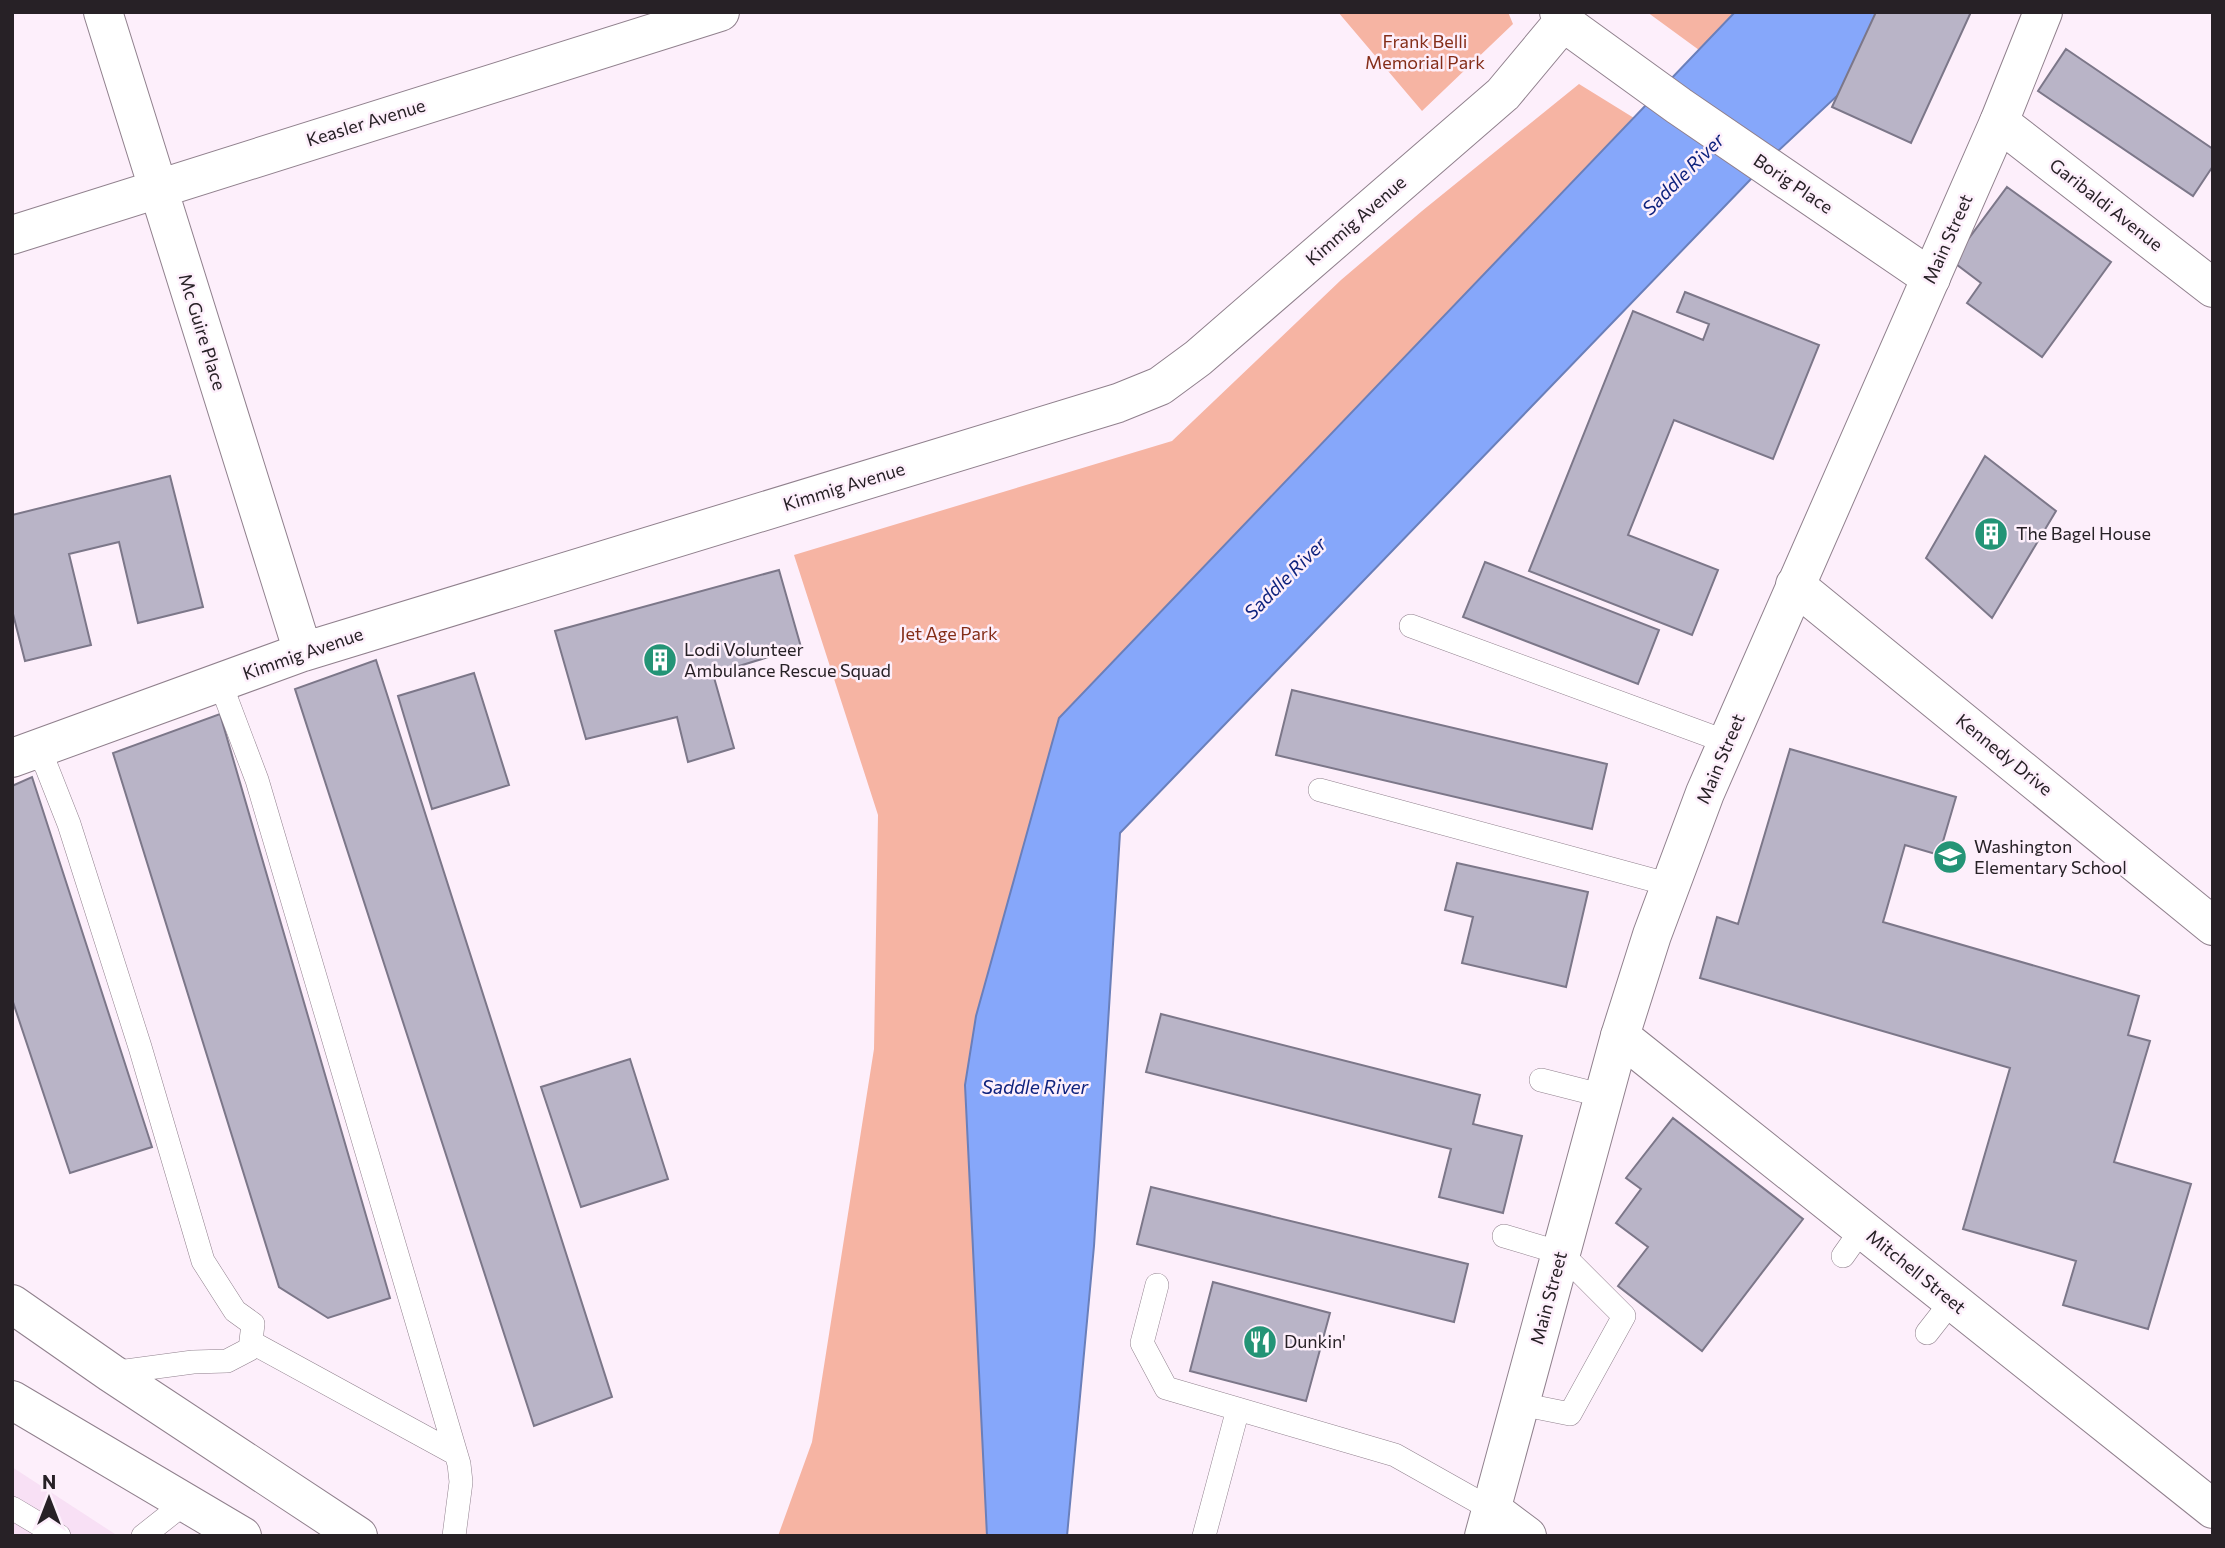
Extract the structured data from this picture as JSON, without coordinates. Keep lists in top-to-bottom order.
{
  "streets": {
    "main road": [
      "Keasler Avenue",
      "Borig Place",
      "Garibaldi Avenue",
      "Kimmig Avenue",
      "Main Street",
      "Mc Guire Place",
      "Kennedy Drive",
      "Mitchell Street"
    ]
  },
  "crossings": [
    ["Keasler Avenue", "Mc Guire Place"],
    ["Borig Place", "Kimmig Avenue"],
    ["Borig Place", "Main Street"],
    ["Garibaldi Avenue", "Main Street"],
    ["Kimmig Avenue", "Mc Guire Place"],
    ["Main Street", "Kennedy Drive"],
    ["Main Street", "Mitchell Street"]
  ],
  "water": ["Saddle River"],
  "parks": ["Frank Belli Memorial Park", "Jet Age Park"],
  "places": {
    "building": ["The Bagel House", "Lodi Volunteer Ambulance Rescue Squad"],
    "school or university": ["Washington Elementary School"],
    "restaurant": ["Dunkin'"]
  },
  "north": "top"
}
